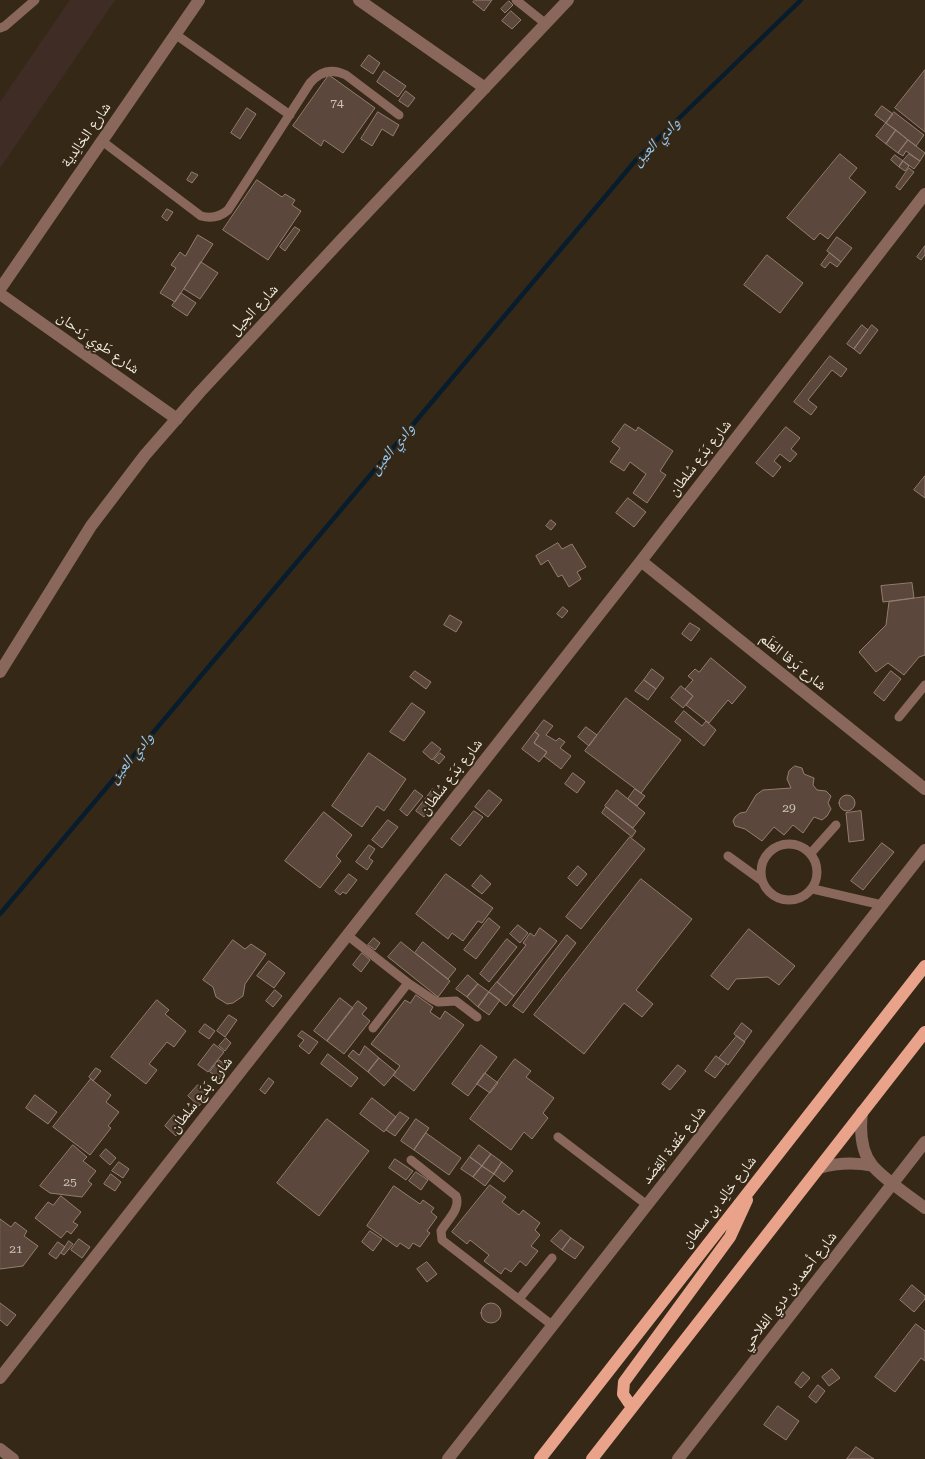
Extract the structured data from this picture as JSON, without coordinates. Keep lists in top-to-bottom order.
{
  "streets": {
    "main road": ["شارع خالِد بن سلطان"],
    "street": [
      "شارع الخالِدية",
      "شارع الحِيل",
      "شارع طَوِي رَدحان",
      "شارع بَدَع سُلطان",
      "شارع بَرقا العَلَم",
      "شارع عُقدة القِصَد",
      "شارع أحمد بن دري الفلاحي"
    ]
  },
  "crossings": [
    ["شارع الحِيل", "شارع طَوِي رَدحان"],
    ["شارع بَدَع سُلطان", "شارع بَرقا العَلَم"]
  ],
  "water": ["وادي العين"],
  "house_numbers": [
    "74",
    "29",
    "25",
    "21"
  ]
}
